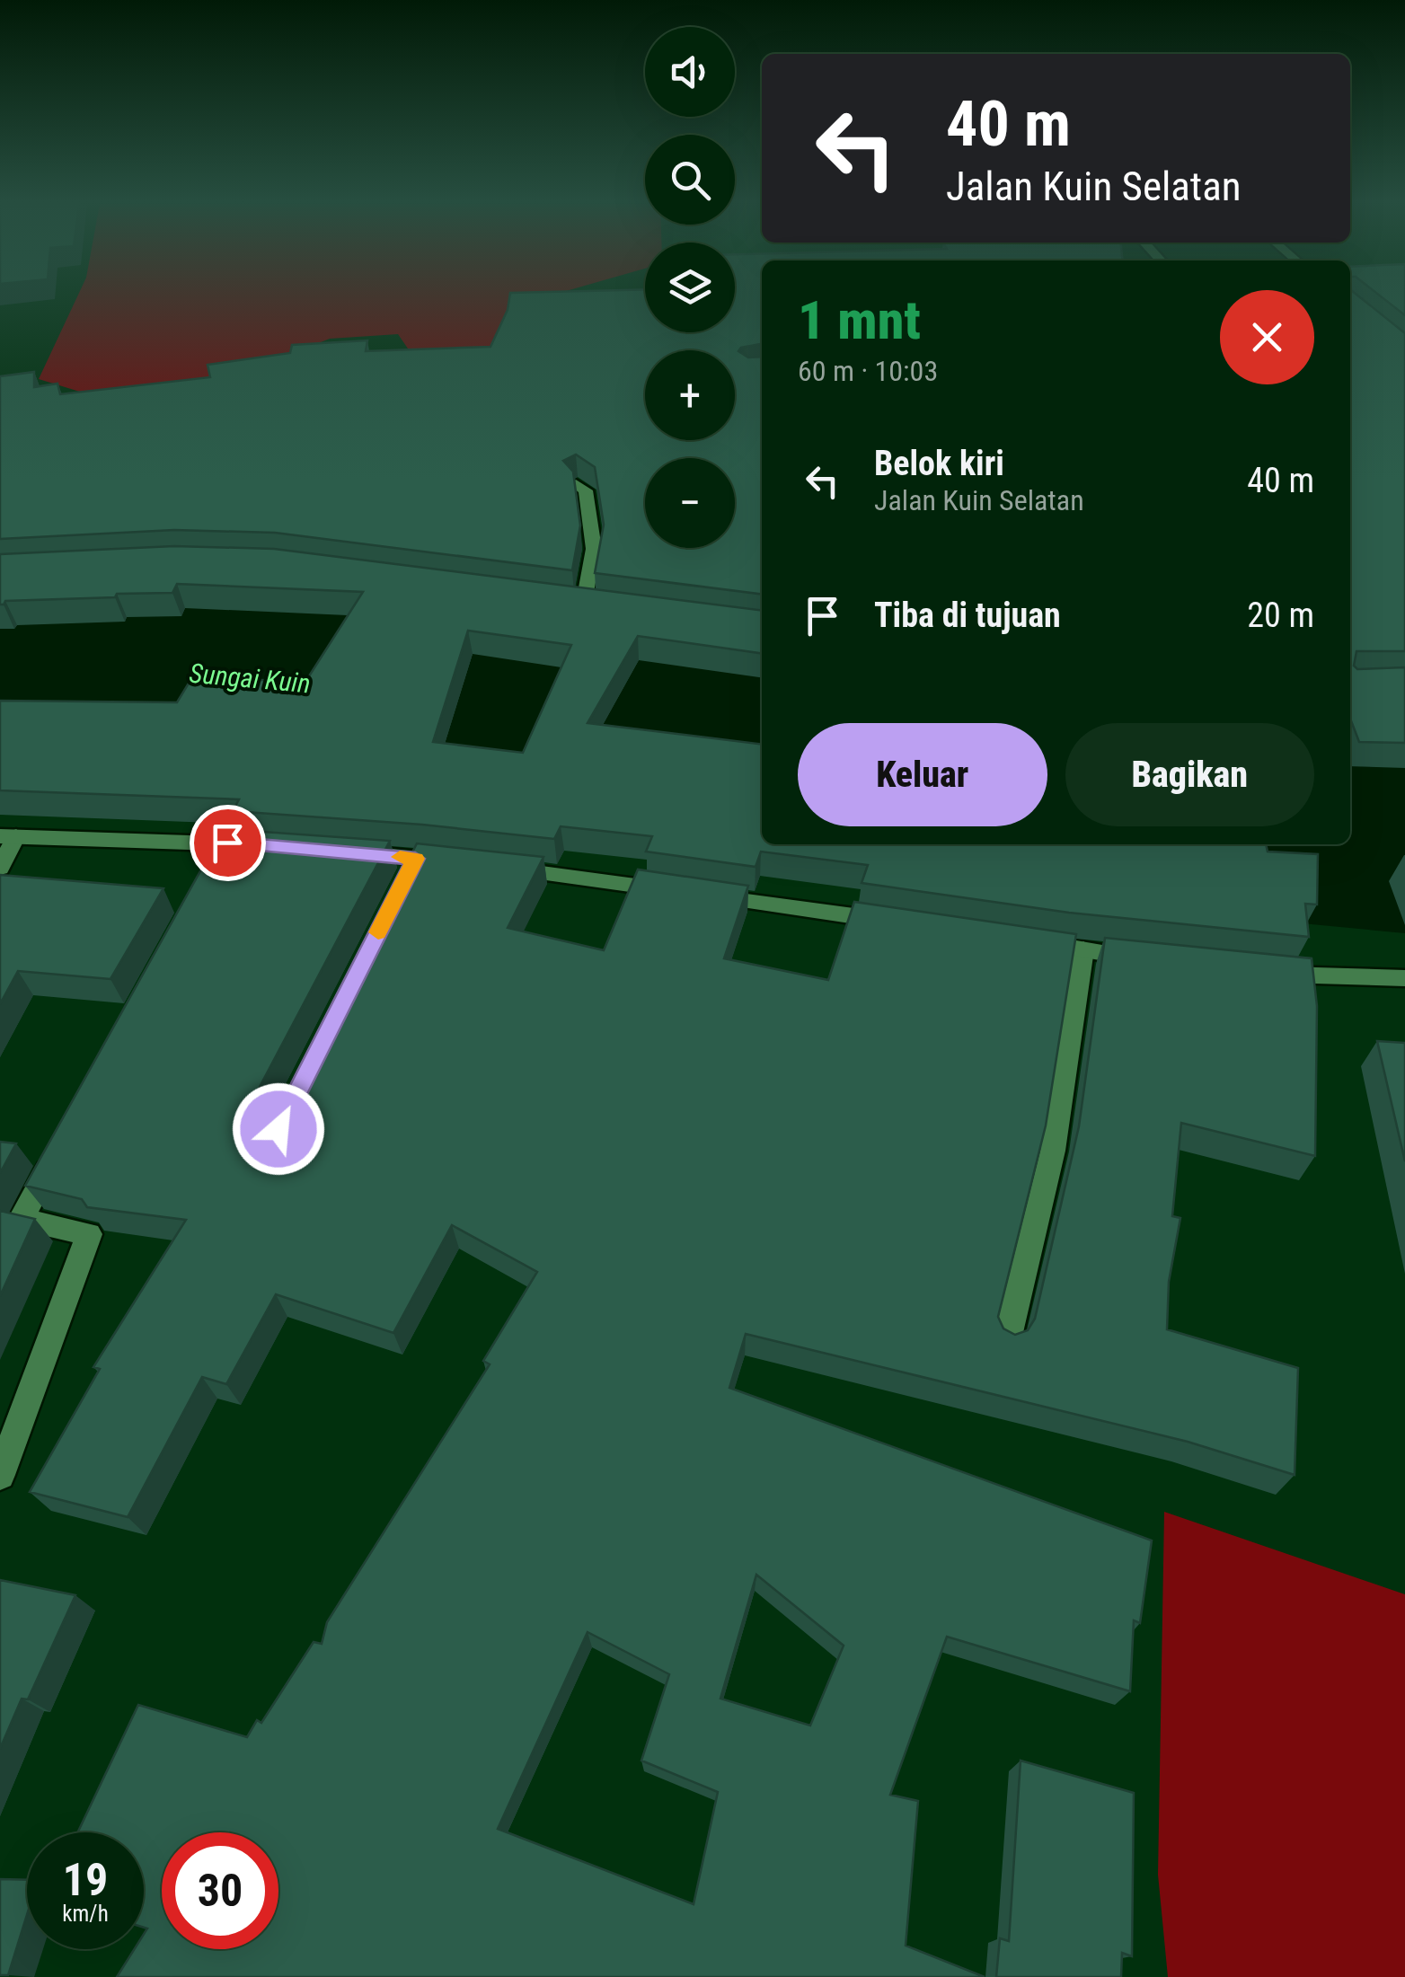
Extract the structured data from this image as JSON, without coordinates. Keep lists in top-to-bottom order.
{
  "water": ["Sungai Kuin"],
  "page": {
    "map_buttons": ["+", "−"],
    "turn": ["40 m", "Jalan Kuin Selatan"],
    "heading": ["1 mnt", "60 m · 10:03"],
    "list": [
      {
        "name": "Belok kiri",
        "note": "Jalan Kuin Selatan",
        "value": "40 m"
      },
      {
        "name": "Tiba di tujuan",
        "value": "20 m"
      }
    ],
    "buttons": ["Keluar", "Bagikan"],
    "speed": "19 km/h",
    "limit": "30"
  }
}
